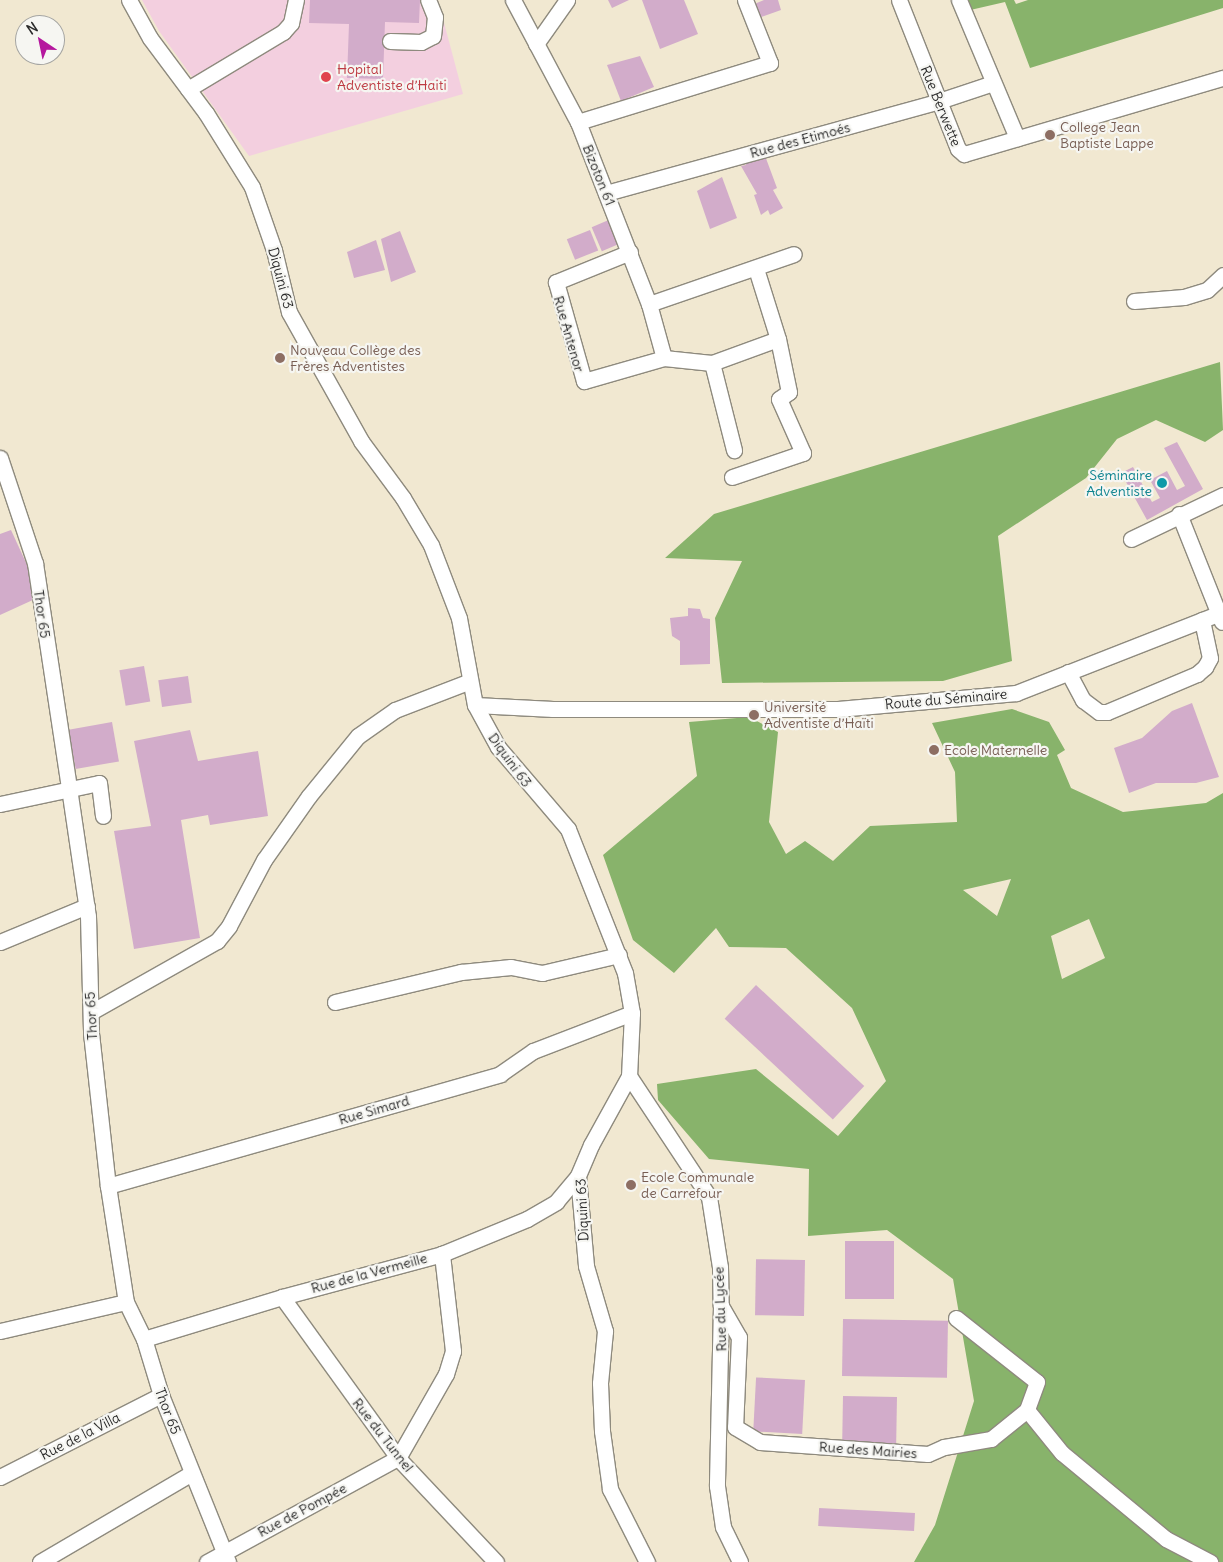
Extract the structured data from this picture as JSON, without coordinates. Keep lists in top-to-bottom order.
{
  "streets": {
    "street": [
      "Rue Berwette",
      "Rue des Etimoés",
      "Bizoton 61",
      "Diquini 63",
      "Rue Antenor",
      "Thor 65",
      "Route du Séminaire",
      "Rue Simard",
      "Rue de la Vermeille",
      "Rue du Lycée",
      "Rue du Tunnel",
      "Rue de la Villa",
      "Rue des Mairies",
      "Rue de Pompée"
    ]
  },
  "crossings": [
    ["Rue Berwette", "Rue des Etimoés"],
    ["Rue des Etimoés", "Bizoton 61"],
    ["Bizoton 61", "Rue Antenor"],
    ["Diquini 63", "Route du Séminaire"],
    ["Diquini 63", "Rue Simard"],
    ["Diquini 63", "Rue de la Vermeille"],
    ["Diquini 63", "Rue du Lycée"],
    ["Thor 65", "Rue Simard"],
    ["Thor 65", "Rue de la Vermeille"],
    ["Thor 65", "Rue de la Villa"],
    ["Thor 65", "Rue de Pompée"],
    ["Rue de la Vermeille", "Rue du Tunnel"],
    ["Rue du Lycée", "Rue des Mairies"],
    ["Rue du Tunnel", "Rue de Pompée"]
  ],
  "places": [
    "Hopital Adventiste d’Haiti",
    "College Jean Baptiste Lappe",
    "Nouveau Collège des Frères Adventistes",
    "Séminaire Adventiste",
    "Université Adventiste d’Haïti",
    "Ecole Maternelle",
    "Ecole Communale de Carrefour"
  ],
  "north": "top left"
}
